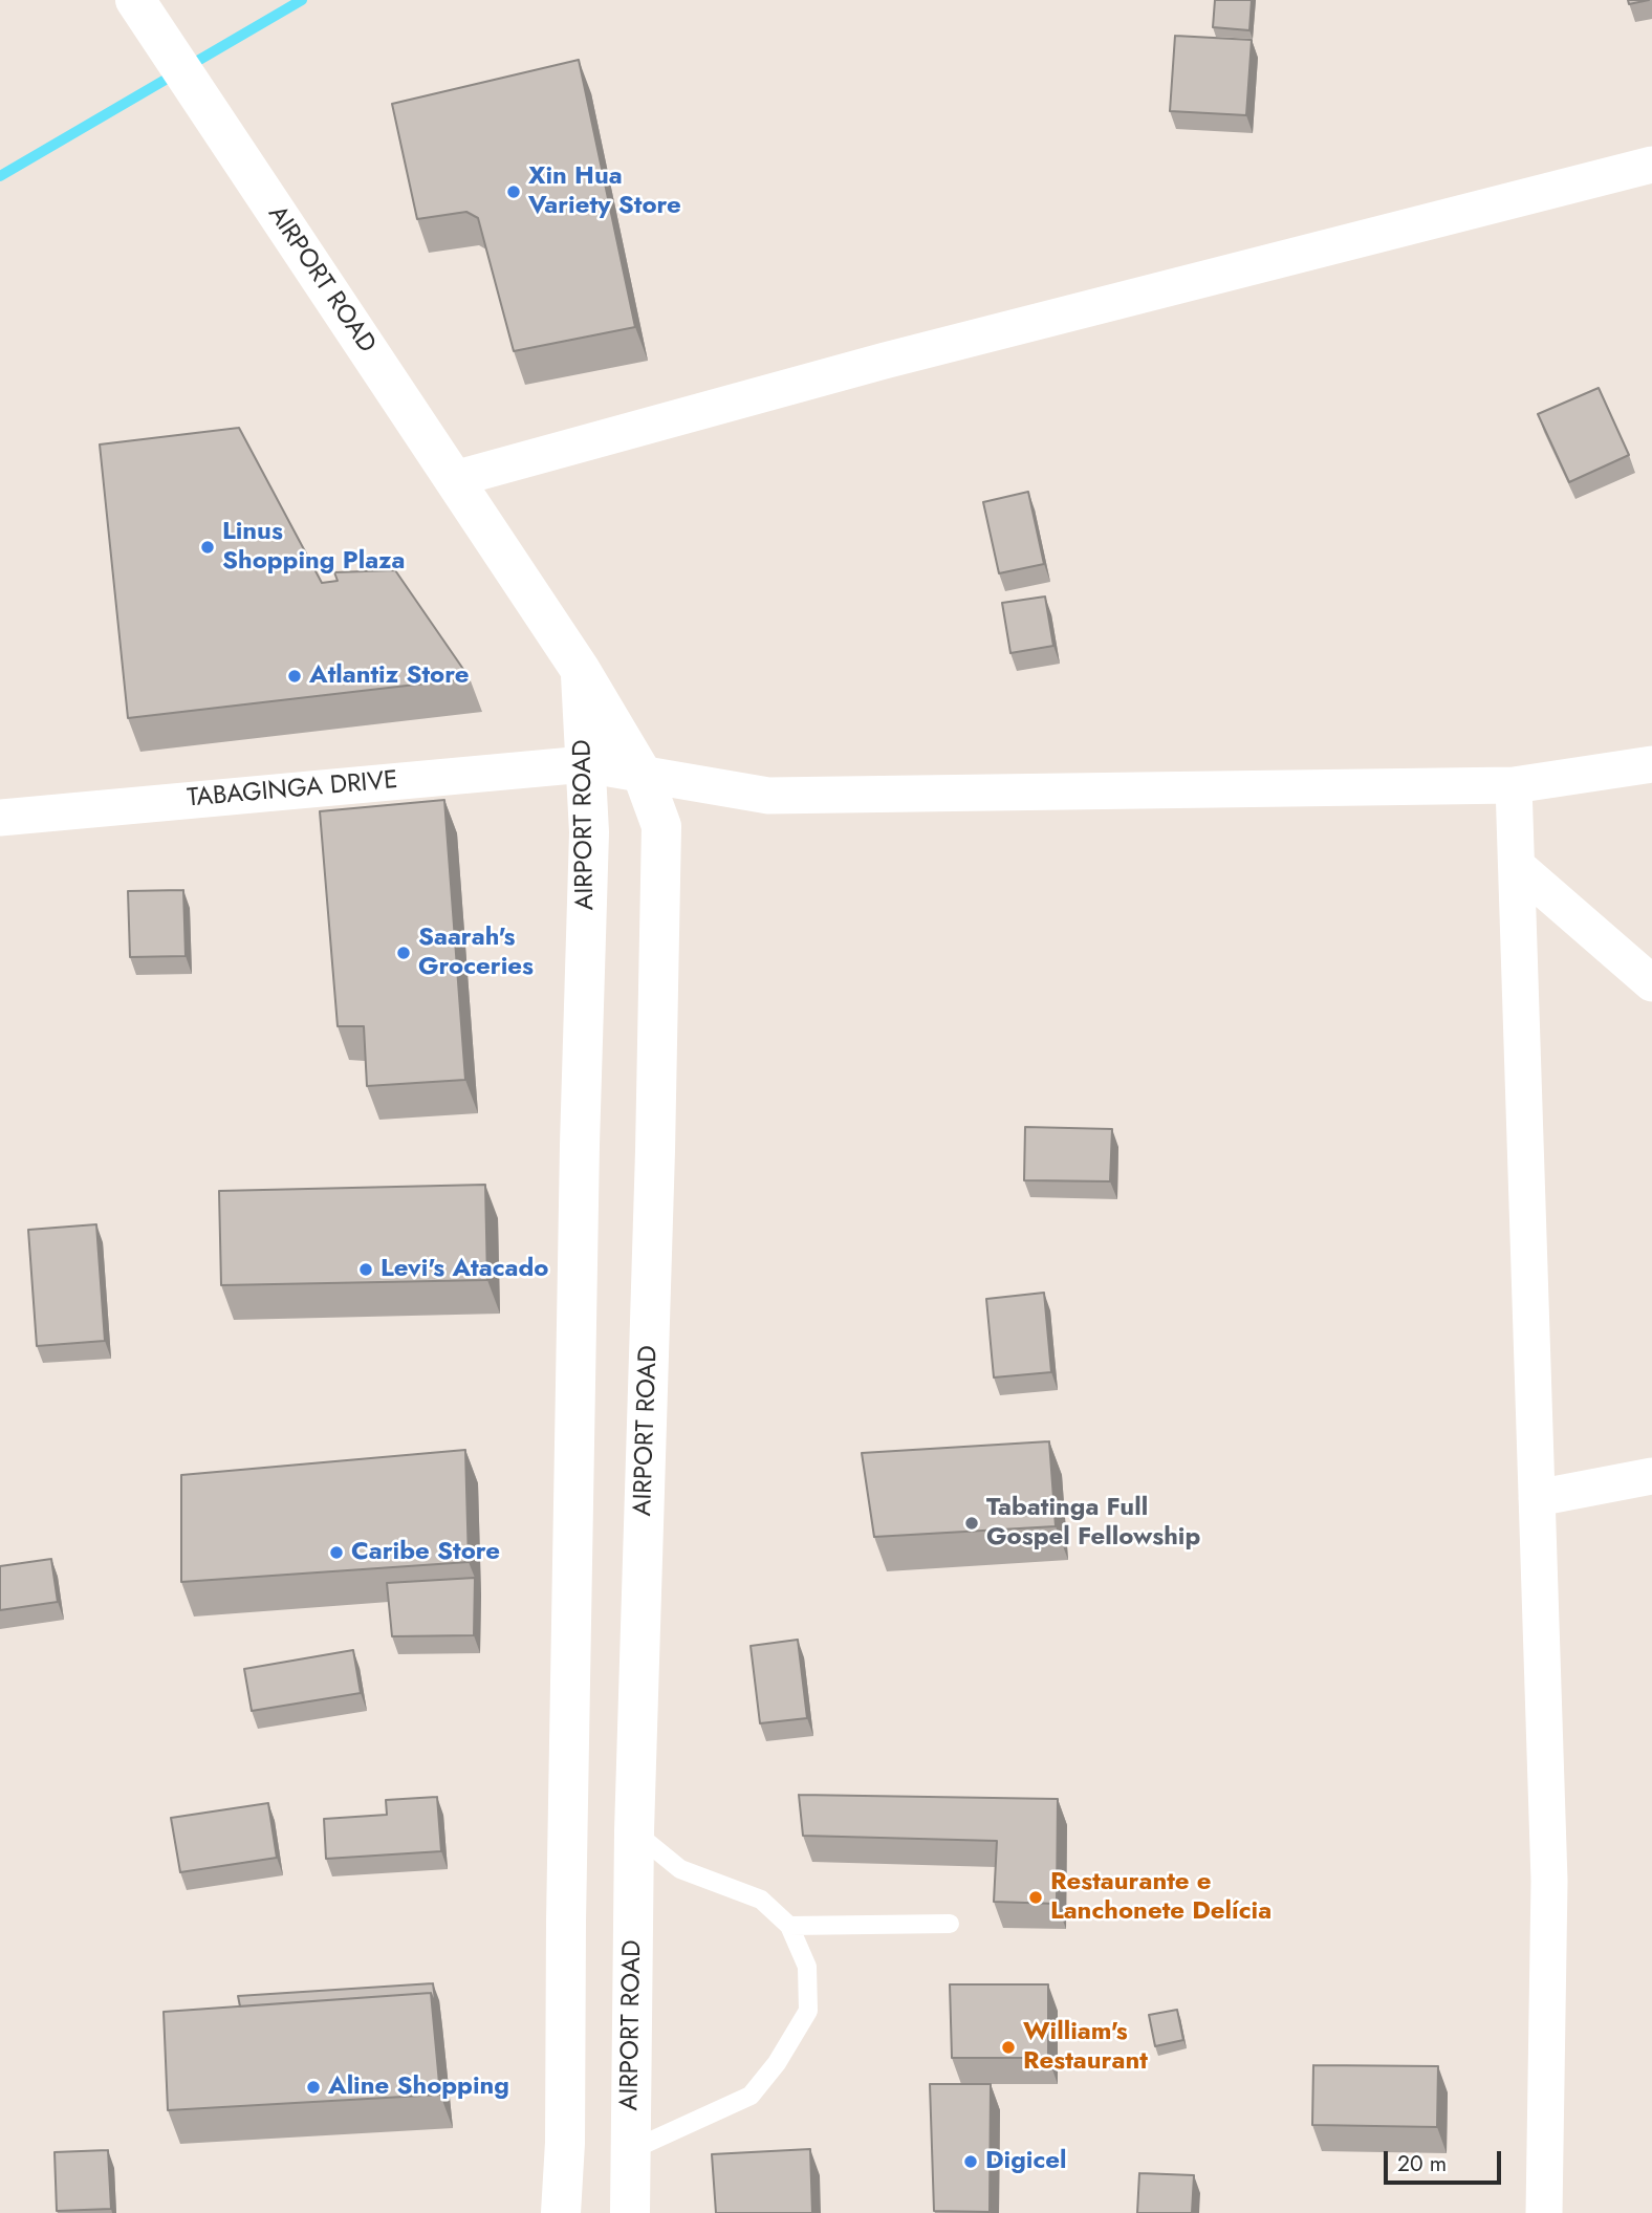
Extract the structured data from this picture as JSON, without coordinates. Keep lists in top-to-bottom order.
{
  "streets": {
    "street": ["AIRPORT ROAD", "TABAGINGA DRIVE"]
  },
  "crossings": [
    ["AIRPORT ROAD", "TABAGINGA DRIVE"]
  ],
  "places": [
    "Xin Hua Variety Store",
    "Linus Shopping Plaza",
    "Atlantiz Store",
    "Saarah's Groceries",
    "Levi's Atacado",
    "Tabatinga Full Gospel Fellowship",
    "Caribe Store",
    "Restaurante e Lanchonete Delícia",
    "William's Restaurant",
    "Aline Shopping",
    "Digicel"
  ],
  "scale_bar": "20 m"
}
